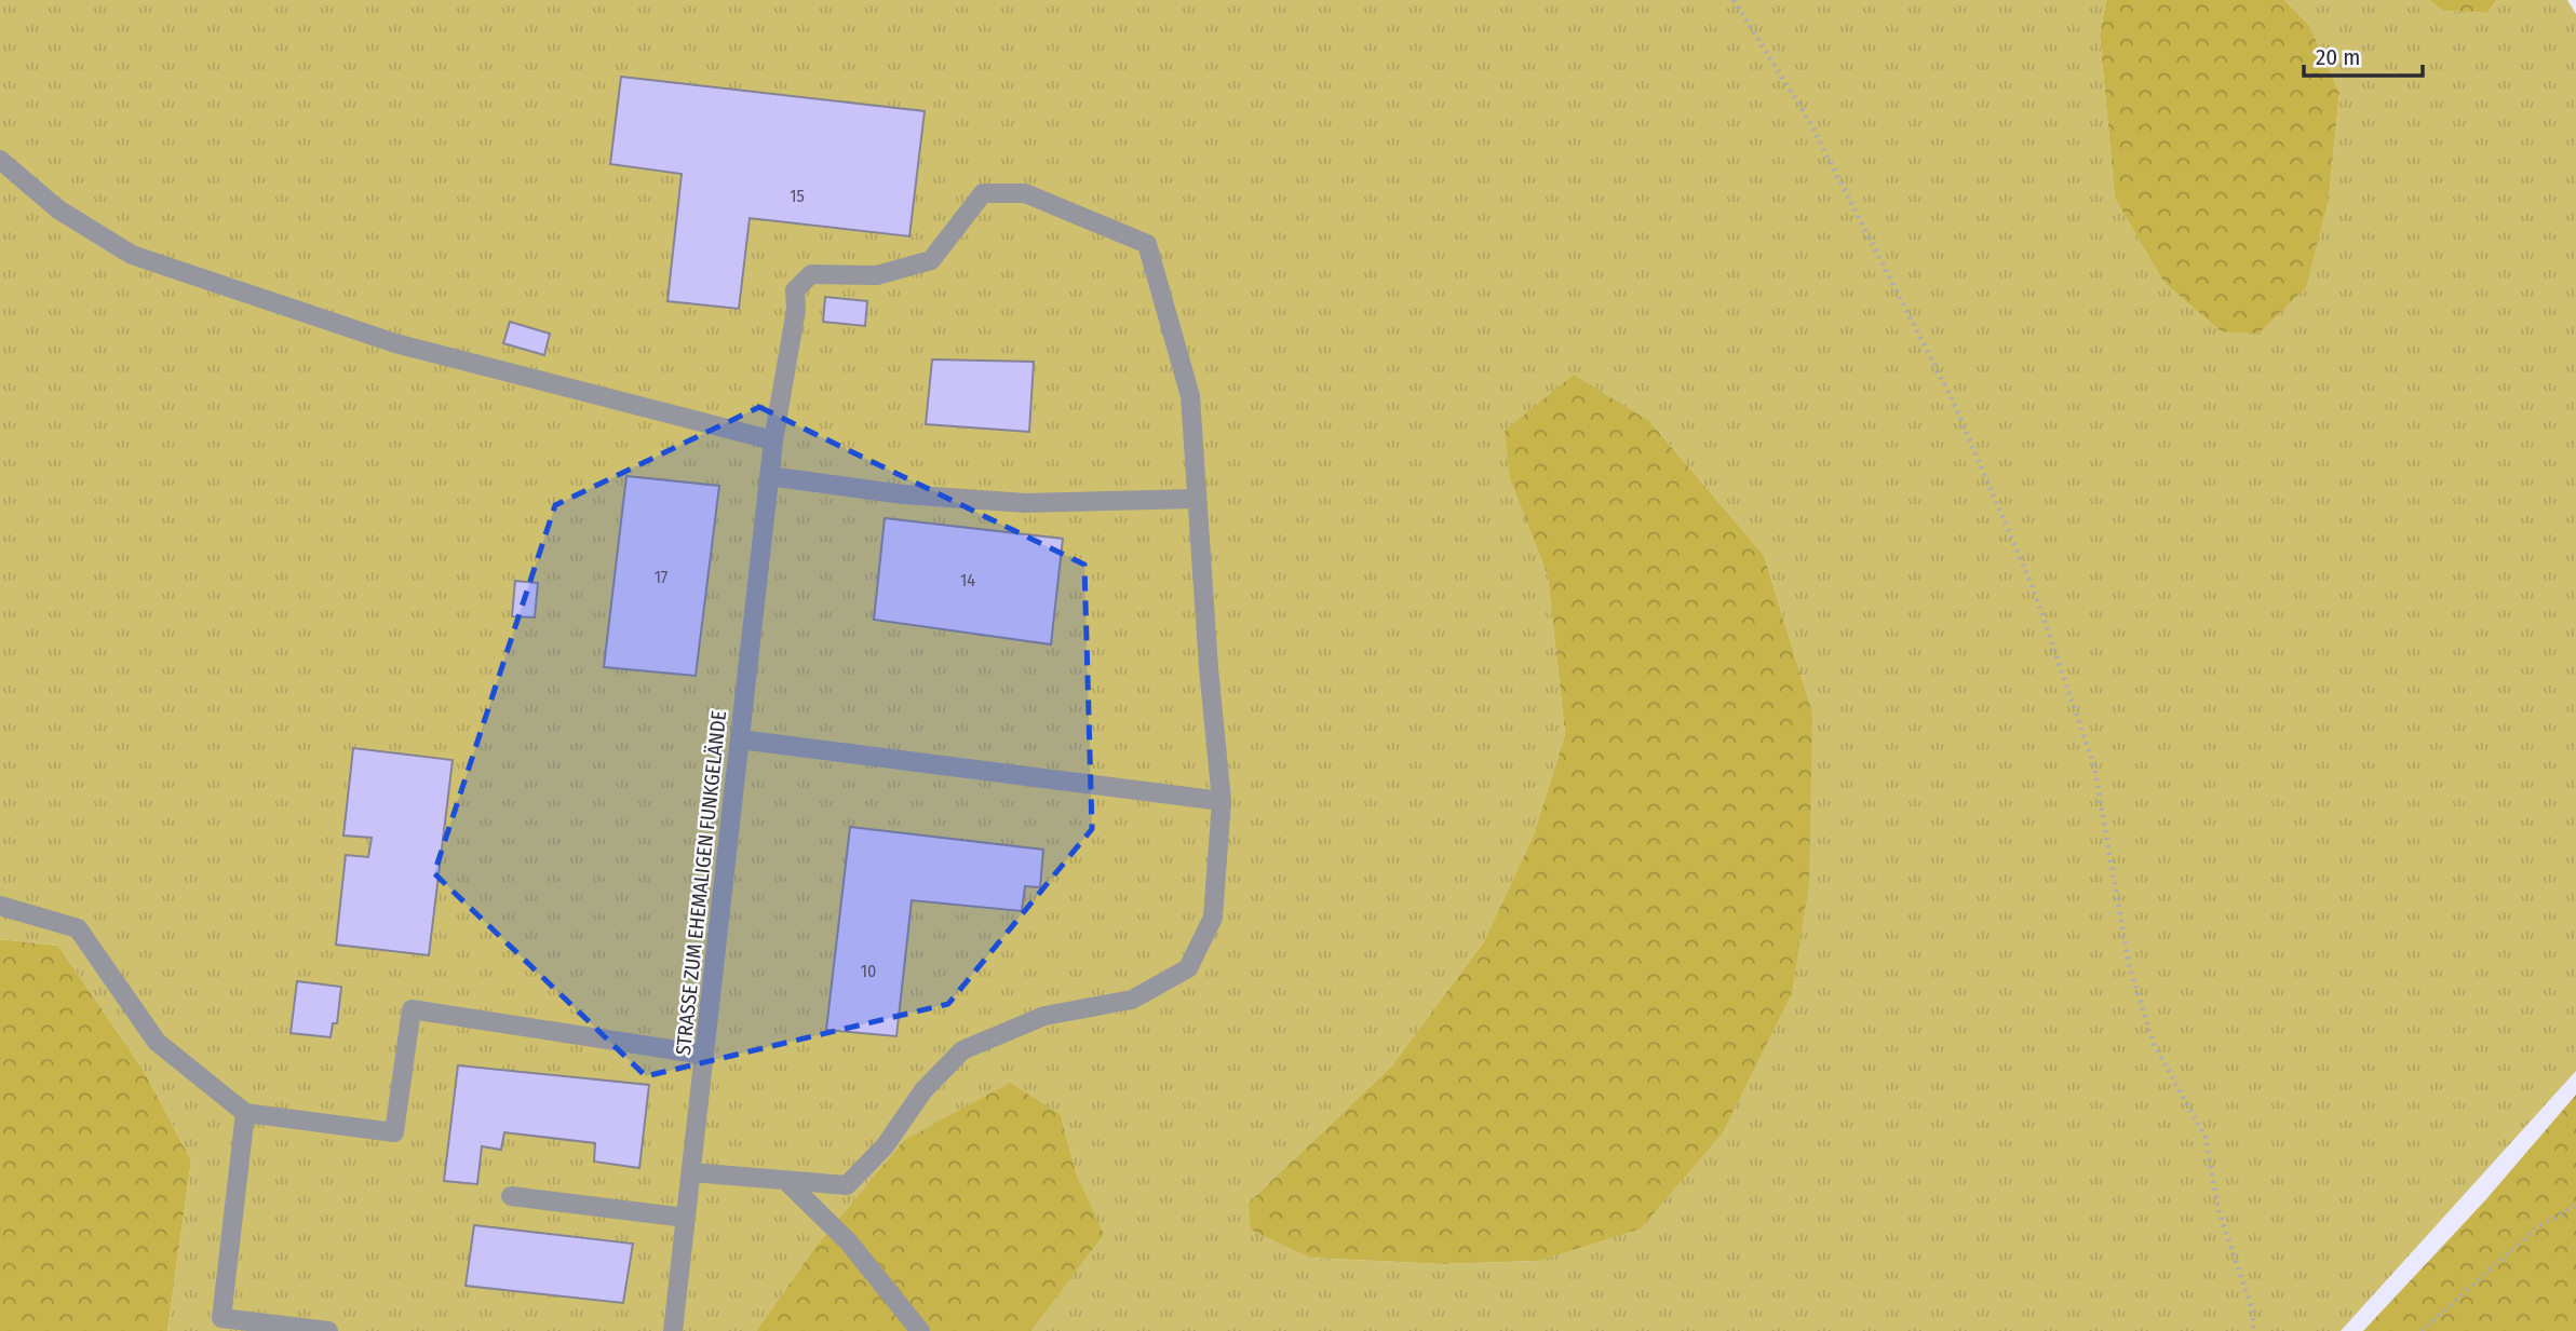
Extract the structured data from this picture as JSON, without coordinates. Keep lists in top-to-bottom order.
{
  "streets": {
    "lane": ["STRASSE ZUM EHEMALIGEN FUNKGELÄNDE"]
  },
  "house_numbers": [
    "15",
    "17",
    "14",
    "10"
  ],
  "scale_bar": "20 m"
}
